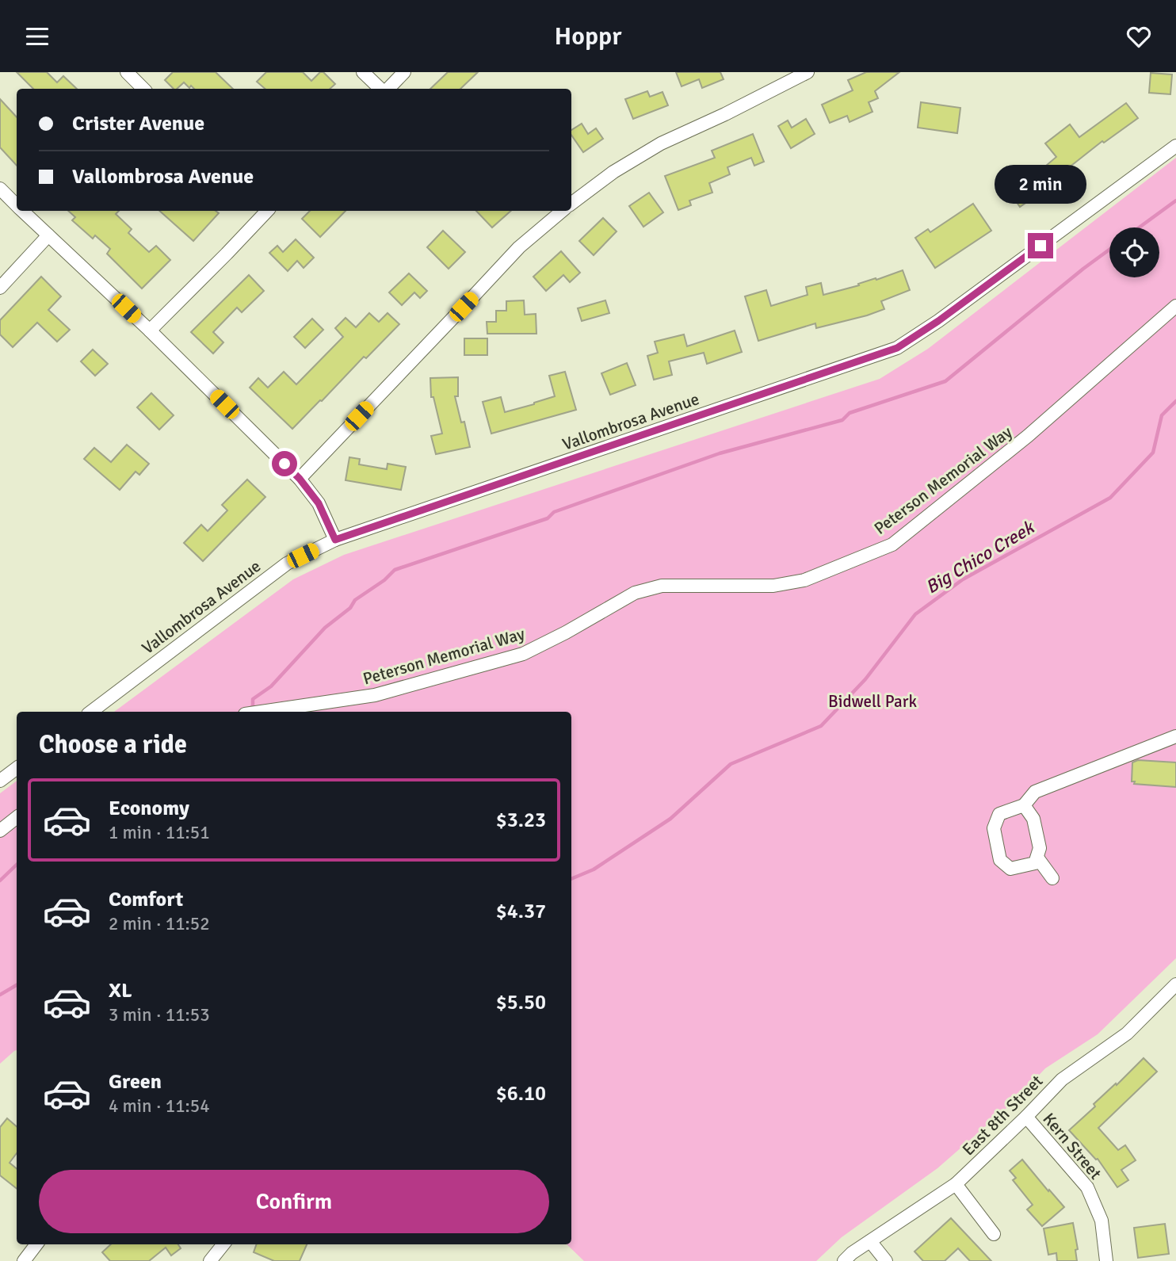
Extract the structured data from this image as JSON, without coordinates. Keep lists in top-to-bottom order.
{
  "streets": {
    "street": [
      "Vallombrosa Avenue",
      "Peterson Memorial Way",
      "East 8th Street",
      "Kern Street"
    ]
  },
  "crossings": [
    ["East 8th Street", "Kern Street"]
  ],
  "water": ["Big Chico Creek"],
  "parks": ["Bidwell Park"],
  "page": {
    "header": "Hoppr",
    "banner": ["Crister Avenue", "Vallombrosa Avenue"],
    "bubble": "2 min",
    "heading": "Choose a ride",
    "list": [
      {
        "name": "Economy",
        "note": "1 min · 11:51",
        "value": "$3.23"
      },
      {
        "name": "Comfort",
        "note": "2 min · 11:52",
        "value": "$4.37"
      },
      {
        "name": "XL",
        "note": "3 min · 11:53",
        "value": "$5.50"
      },
      {
        "name": "Green",
        "note": "4 min · 11:54",
        "value": "$6.10"
      }
    ],
    "buttons": "Confirm"
  }
}
